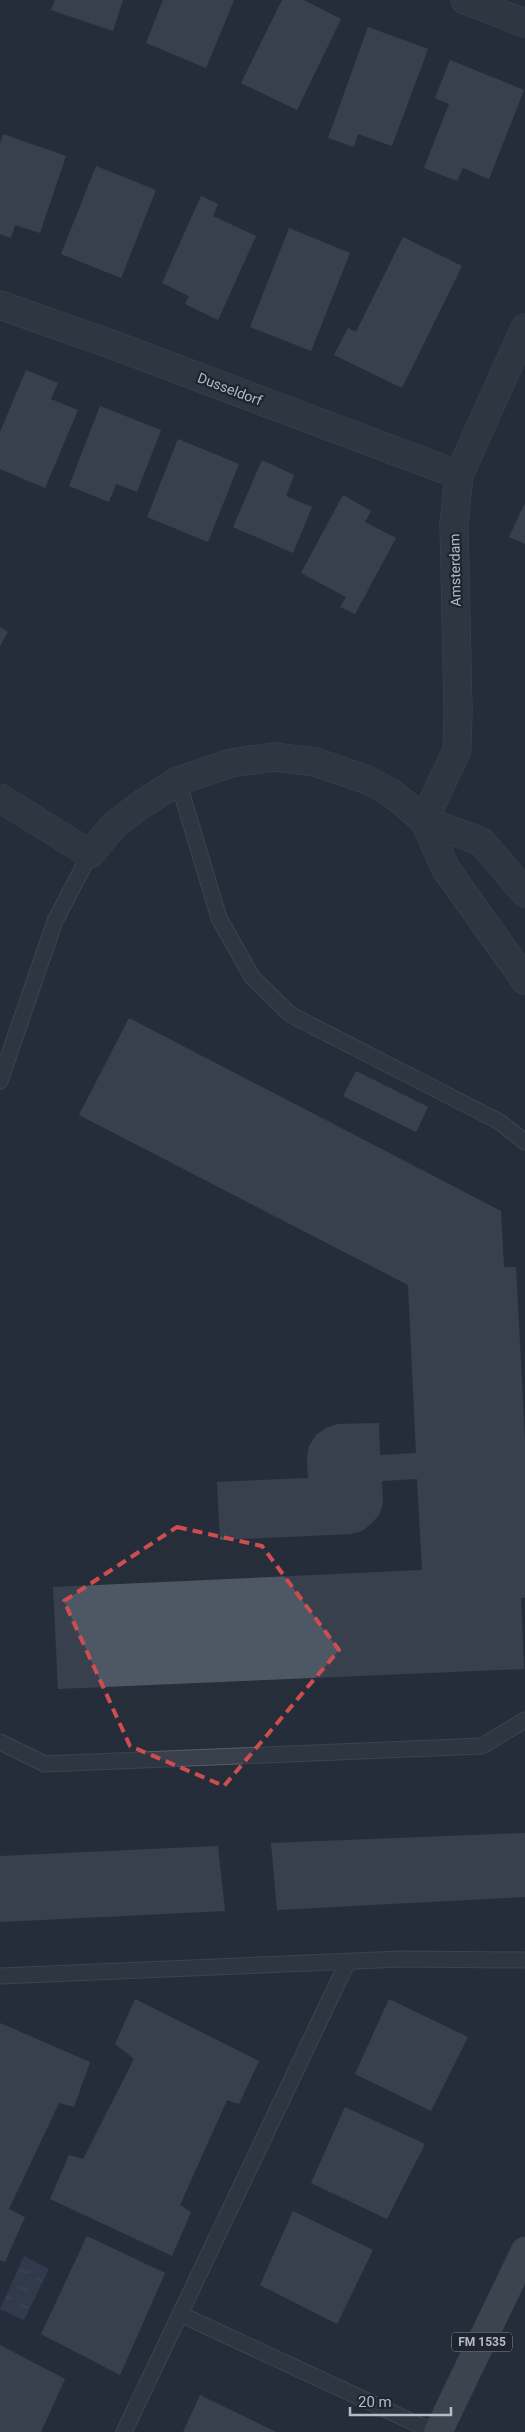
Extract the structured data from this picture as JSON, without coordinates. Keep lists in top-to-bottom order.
{
  "streets": {
    "main road": ["FM 1535"],
    "street": ["Dusseldorf", "Amsterdam"]
  },
  "crossings": [
    ["Dusseldorf", "Amsterdam"]
  ],
  "scale_bar": "20 m"
}
